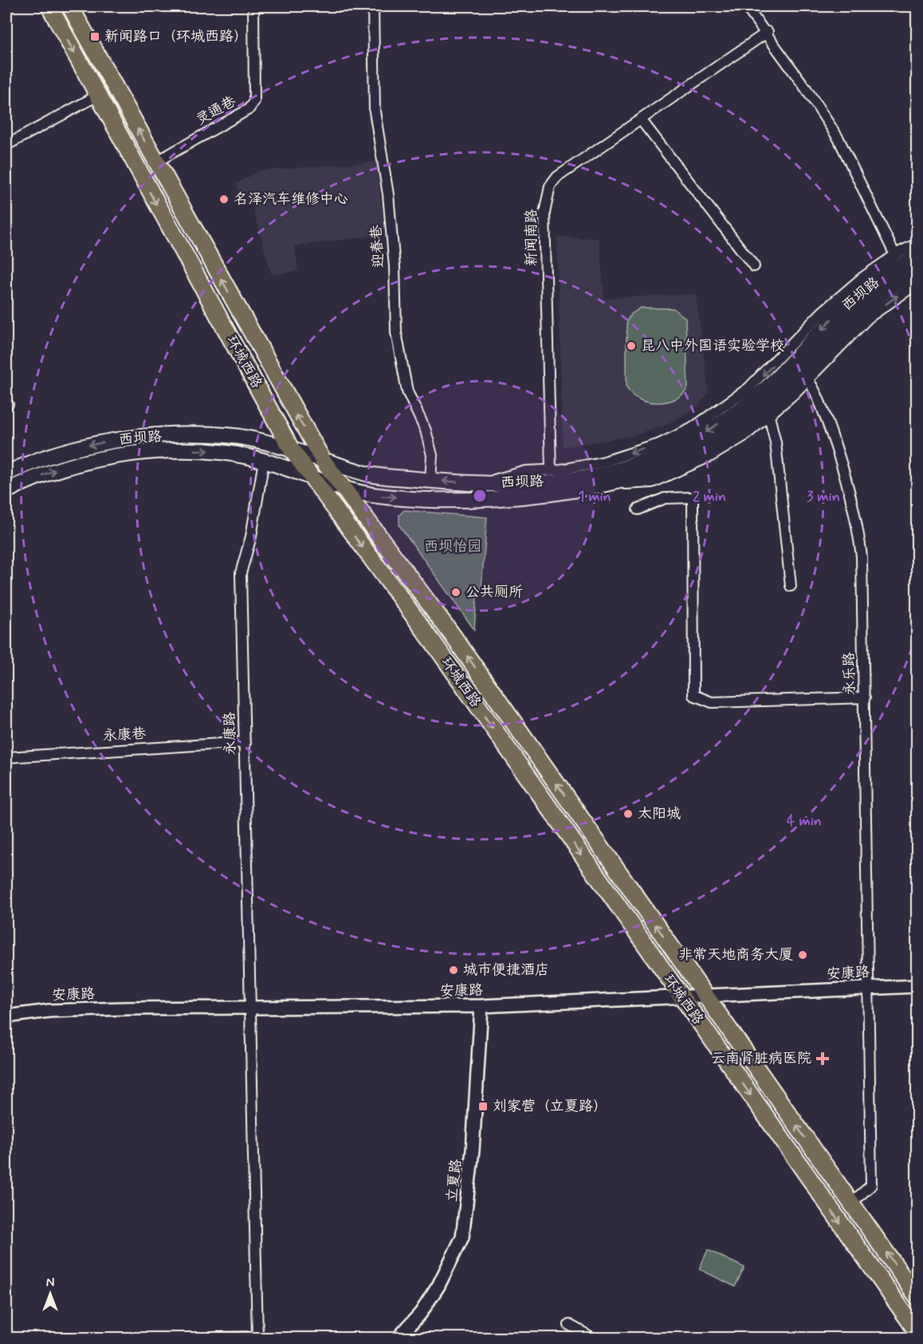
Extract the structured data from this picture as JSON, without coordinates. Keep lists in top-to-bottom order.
{
  "streets": {
    "main road": ["西坝路", "环城西路"],
    "street": [
      "灵通巷",
      "新闻南路",
      "迎春巷",
      "永乐路",
      "永康路",
      "永康巷",
      "安康路",
      "立夏路"
    ]
  },
  "crossings": [
    ["灵通巷", "环城西路"],
    ["迎春巷", "西坝路"],
    ["西坝路", "环城西路"],
    ["西坝路", "永乐路"],
    ["西坝路", "永康路"],
    ["环城西路", "永乐路"],
    ["环城西路", "安康路"],
    ["永乐路", "安康路"],
    ["永康路", "永康巷"],
    ["永康路", "安康路"],
    ["安康路", "立夏路"]
  ],
  "parks": ["西坝怡园"],
  "places": {
    "transit": ["新闻路口（环城西路）", "刘家营（立夏路）"],
    "other": [
      "名泽汽车维修中心",
      "昆八中外国语实验学校",
      "公共厕所",
      "太阳城",
      "非常天地商务大厦",
      "城市便捷酒店"
    ],
    "health": ["云南肾脏病医院"]
  },
  "north": "top",
  "rings": [
    "1 min",
    "2 min",
    "3 min",
    "4 min"
  ]
}
